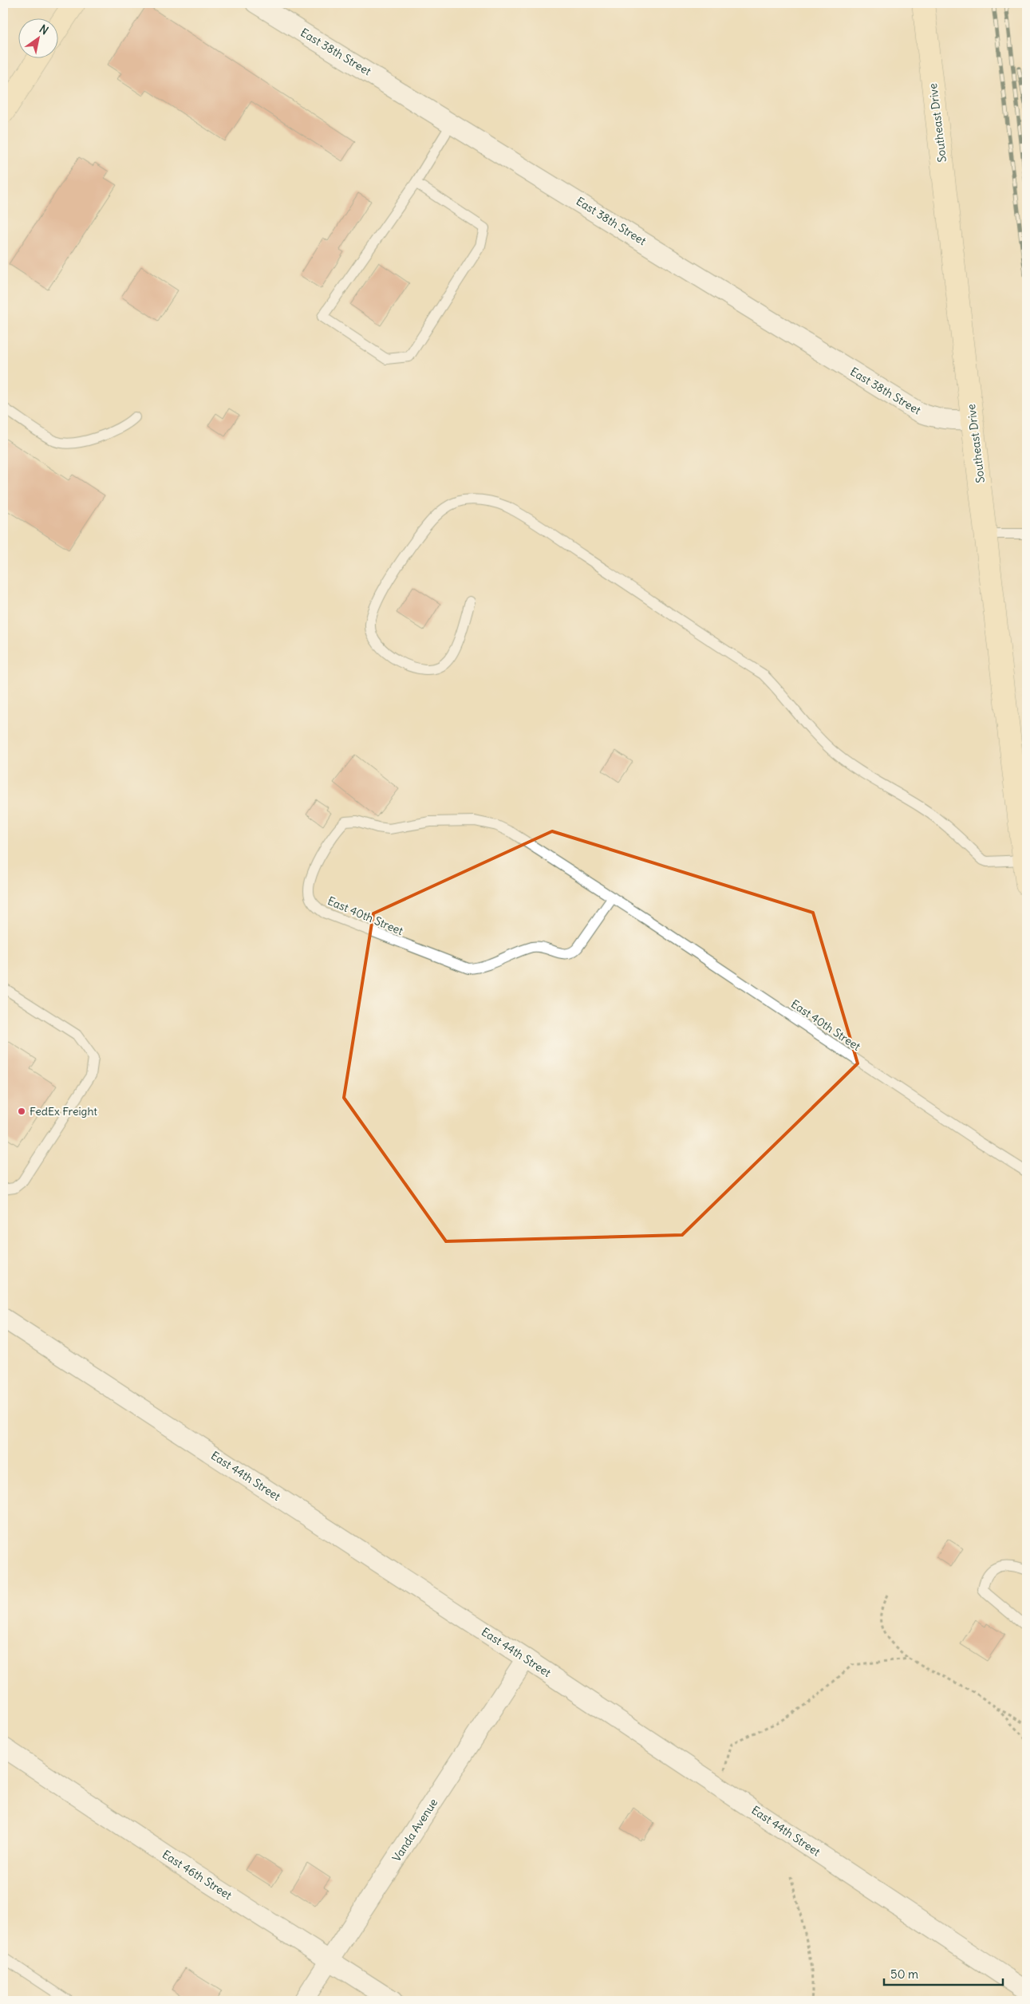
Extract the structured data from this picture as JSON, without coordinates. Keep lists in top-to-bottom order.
{
  "streets": {
    "main road": ["Southeast Drive"],
    "street": [
      "East 38th Street",
      "East 44th Street",
      "Vanda Avenue",
      "East 46th Street"
    ],
    "lane": ["East 40th Street"]
  },
  "crossings": [
    ["East 38th Street", "Southeast Drive"],
    ["East 44th Street", "Vanda Avenue"],
    ["Vanda Avenue", "East 46th Street"]
  ],
  "places": ["FedEx Freight"],
  "scale_bar": "50 m",
  "north": "top right"
}
